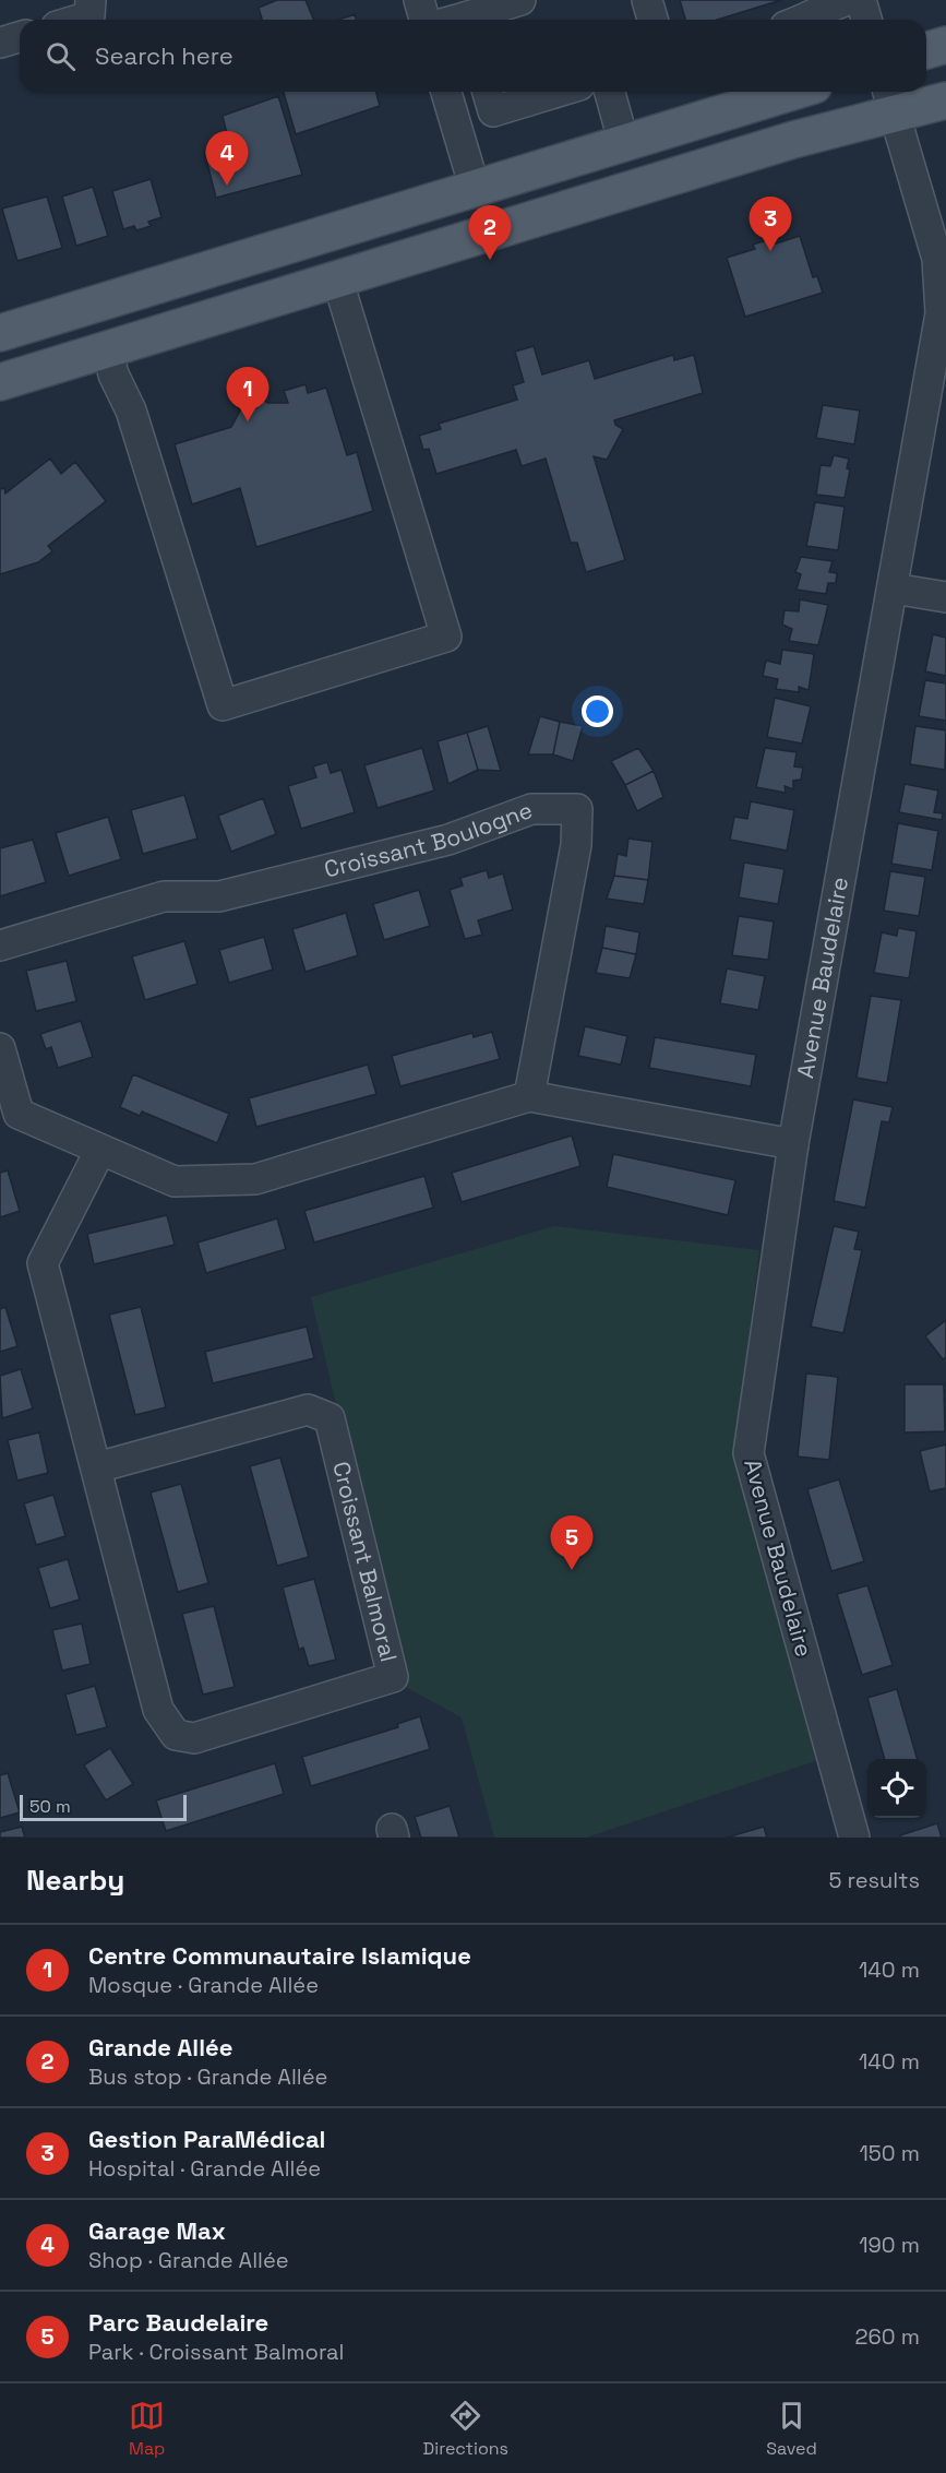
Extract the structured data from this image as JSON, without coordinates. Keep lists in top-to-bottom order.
{
  "streets": {
    "street": ["Croissant Boulogne", "Avenue Baudelaire", "Croissant Balmoral"]
  },
  "scale_bar": "50 m",
  "page": {
    "search": "Search here",
    "pins": [
      "4",
      "3",
      "2",
      "1",
      "5"
    ],
    "scale": "50 m",
    "heading": ["Nearby", "5 results"],
    "list": [
      {
        "mark": "1",
        "name": "Centre Communautaire Islamique",
        "note": "Mosque · Grande Allée",
        "value": "140 m"
      },
      {
        "mark": "2",
        "name": "Grande Allée",
        "note": "Bus stop · Grande Allée",
        "value": "140 m"
      },
      {
        "mark": "3",
        "name": "Gestion ParaMédical",
        "note": "Hospital · Grande Allée",
        "value": "150 m"
      },
      {
        "mark": "4",
        "name": "Garage Max",
        "note": "Shop · Grande Allée",
        "value": "190 m"
      },
      {
        "mark": "5",
        "name": "Parc Baudelaire",
        "note": "Park · Croissant Balmoral",
        "value": "260 m"
      }
    ],
    "nav": ["Map", "Directions", "Saved"]
  }
}
